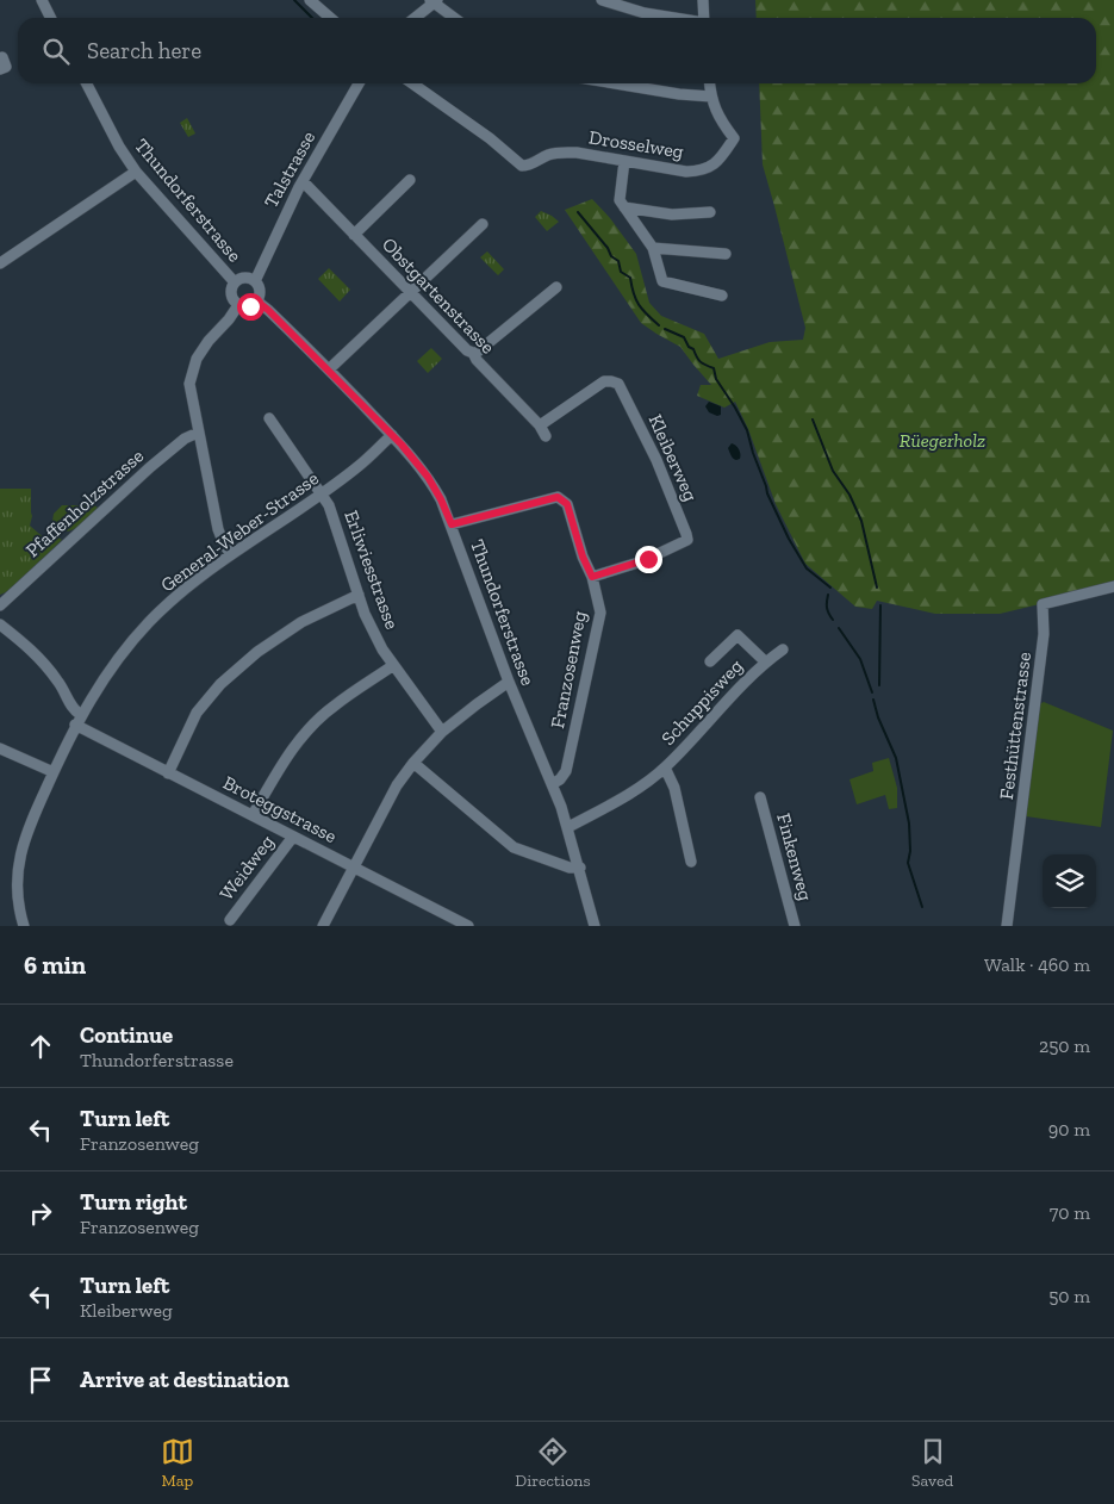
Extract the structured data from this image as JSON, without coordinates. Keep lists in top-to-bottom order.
{
  "streets": {
    "street": [
      "Drosselweg",
      "Talstrasse",
      "Thundorferstrasse",
      "Obstgartenstrasse",
      "Kleiberweg",
      "Pfaffenholzstrasse",
      "General-Weber-Strasse",
      "Erliwiesstrasse",
      "Franzosenweg",
      "Schuppisweg",
      "Festhüttenstrasse",
      "Broteggstrasse",
      "Finkenweg",
      "Weidweg"
    ]
  },
  "crossings": [
    ["Talstrasse", "Thundorferstrasse"],
    ["Talstrasse", "Obstgartenstrasse"],
    ["Thundorferstrasse", "General-Weber-Strasse"],
    ["Thundorferstrasse", "Franzosenweg"],
    ["Thundorferstrasse", "Schuppisweg"],
    ["Obstgartenstrasse", "Kleiberweg"],
    ["Kleiberweg", "Franzosenweg"],
    ["General-Weber-Strasse", "Erliwiesstrasse"],
    ["General-Weber-Strasse", "Broteggstrasse"],
    ["Broteggstrasse", "Weidweg"]
  ],
  "parks": ["Rüegerholz"],
  "page": {
    "search": "Search here",
    "heading": ["6 min", "Walk · 460 m"],
    "list": [
      ["Continue", "Thundorferstrasse", "250 m"],
      ["Turn left", "Franzosenweg", "90 m"],
      ["Turn right", "Franzosenweg", "70 m"],
      ["Turn left", "Kleiberweg", "50 m"],
      "Arrive at destination"
    ],
    "nav": ["Map", "Directions", "Saved"]
  }
}
